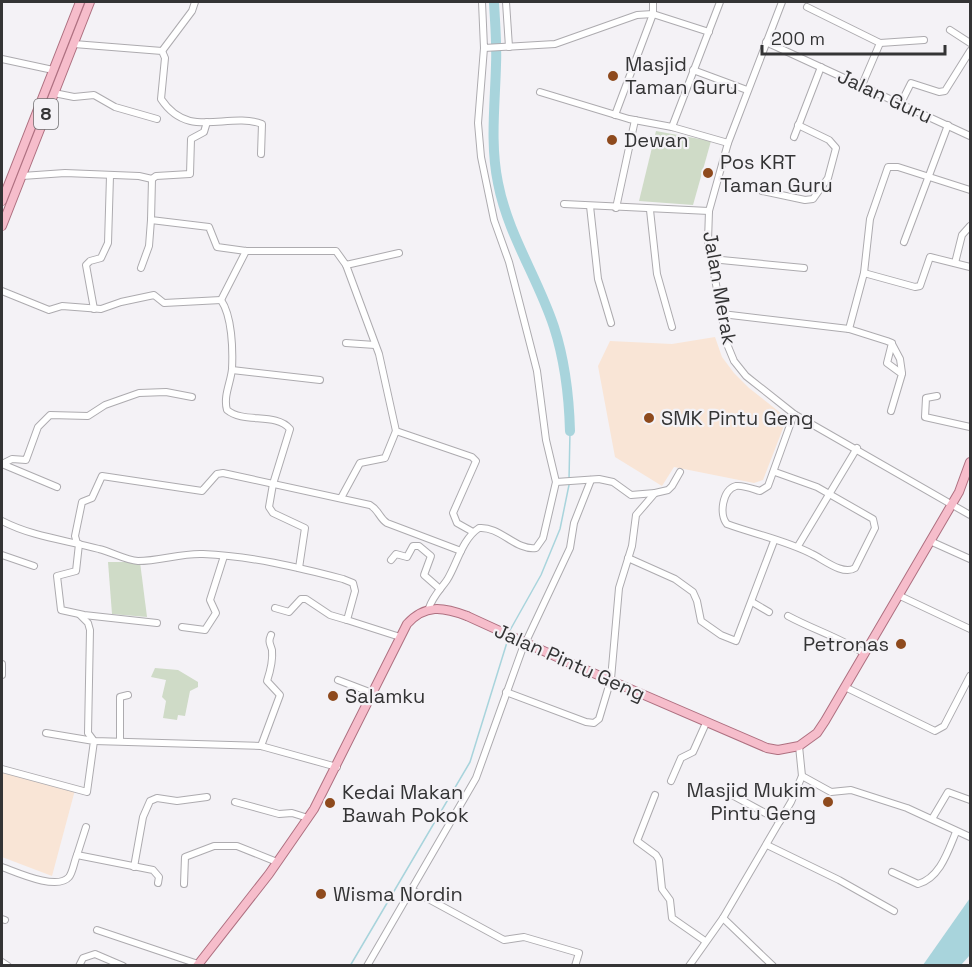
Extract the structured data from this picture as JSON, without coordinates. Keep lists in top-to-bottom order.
{
  "streets": {
    "main road": ["8", "Jalan Pintu Geng"],
    "street": ["Jalan Guru", "Jalan Merak"]
  },
  "crossings": [
    ["Jalan Guru", "Jalan Merak"]
  ],
  "places": [
    "Masjid Taman Guru",
    "Dewan",
    "Pos KRT Taman Guru",
    "SMK Pintu Geng",
    "Petronas",
    "Salamku",
    "Masjid Mukim Pintu Geng",
    "Kedai Makan Bawah Pokok",
    "Wisma Nordin"
  ],
  "scale_bar": "200 m"
}
